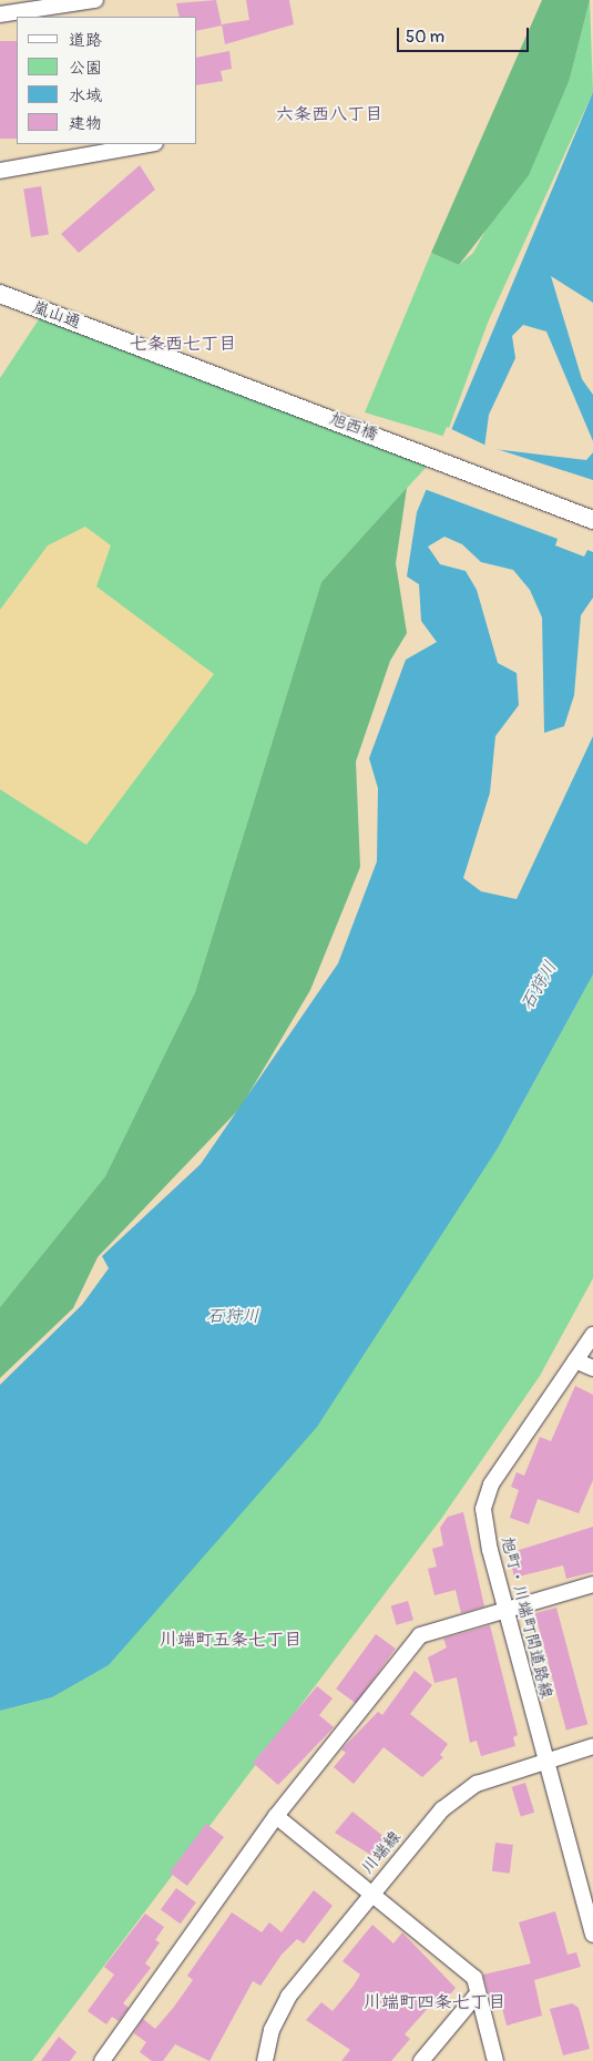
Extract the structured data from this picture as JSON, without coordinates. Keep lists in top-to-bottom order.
{
  "streets": {
    "street": [
      "嵐山通",
      "旭西橋",
      "旭町・川端町間道路線",
      "川端線"
    ]
  },
  "crossings": [
    ["嵐山通", "旭西橋"],
    ["旭町・川端町間道路線", "川端線"]
  ],
  "districts": [
    "六条西八丁目",
    "七条西七丁目",
    "川端町五条七丁目",
    "川端町四条七丁目"
  ],
  "water": ["石狩川"],
  "legend": [
    "道路",
    "公園",
    "水域",
    "建物"
  ],
  "scale_bar": "50 m"
}
